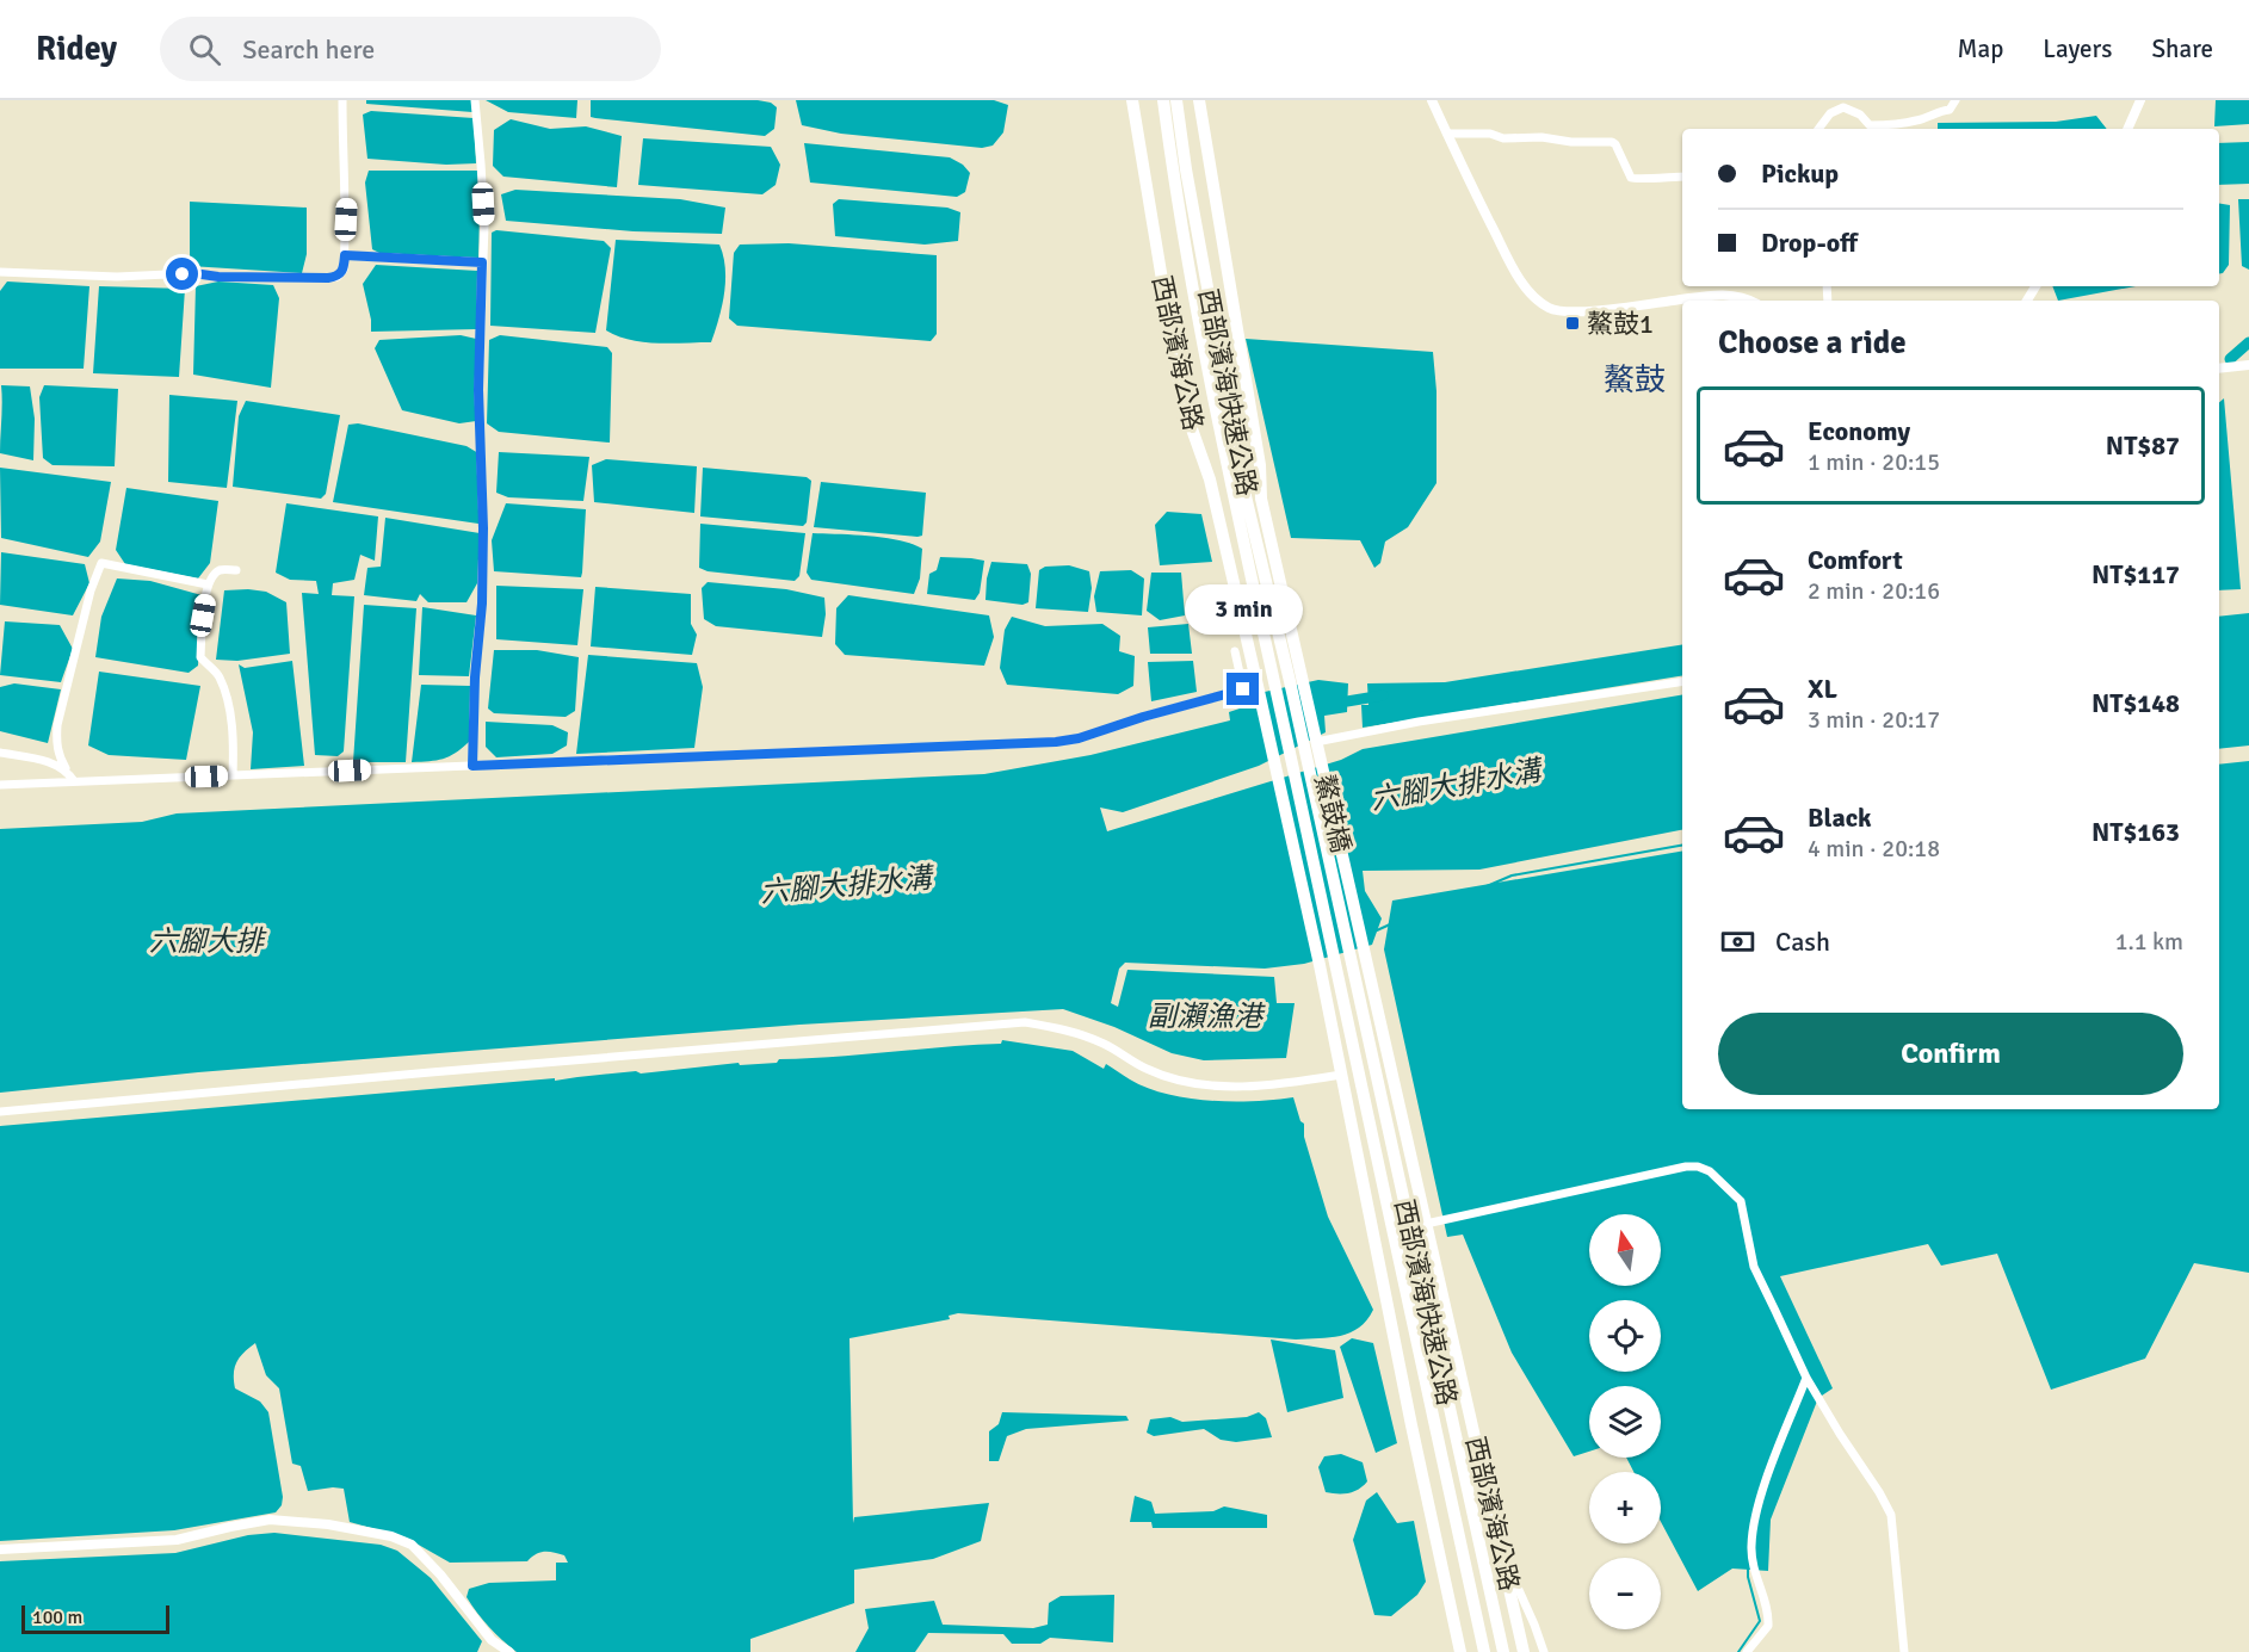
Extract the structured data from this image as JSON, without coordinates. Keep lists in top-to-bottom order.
{
  "streets": {
    "main road": ["西部濱海公路", "西部濱海快速公路", "鰲鼓橋"]
  },
  "crossings": [
    ["西部濱海公路", "鰲鼓橋"],
    ["西部濱海快速公路", "鰲鼓橋"]
  ],
  "districts": ["鰲鼓"],
  "water": ["六腳大排水溝", "六腳大排", "副瀨漁港"],
  "places": {
    "transit": ["鰲鼓1"]
  },
  "scale_bar": "100 m",
  "north": "top",
  "page": {
    "header": "Ridey",
    "search": "Search here",
    "nav": ["Map", "Layers", "Share"],
    "banner": ["Pickup", "Drop-off"],
    "heading": "Choose a ride",
    "list": [
      {
        "name": "Economy",
        "note": "1 min · 20:15",
        "value": "NT$87"
      },
      {
        "name": "Comfort",
        "note": "2 min · 20:16",
        "value": "NT$117"
      },
      {
        "name": "XL",
        "note": "3 min · 20:17",
        "value": "NT$148"
      },
      {
        "name": "Black",
        "note": "4 min · 20:18",
        "value": "NT$163"
      }
    ],
    "bubble": "3 min",
    "pay": ["Cash", "1.1 km"],
    "buttons": "Confirm",
    "map_buttons": ["+", "−"],
    "scale": "100 m"
  }
}
